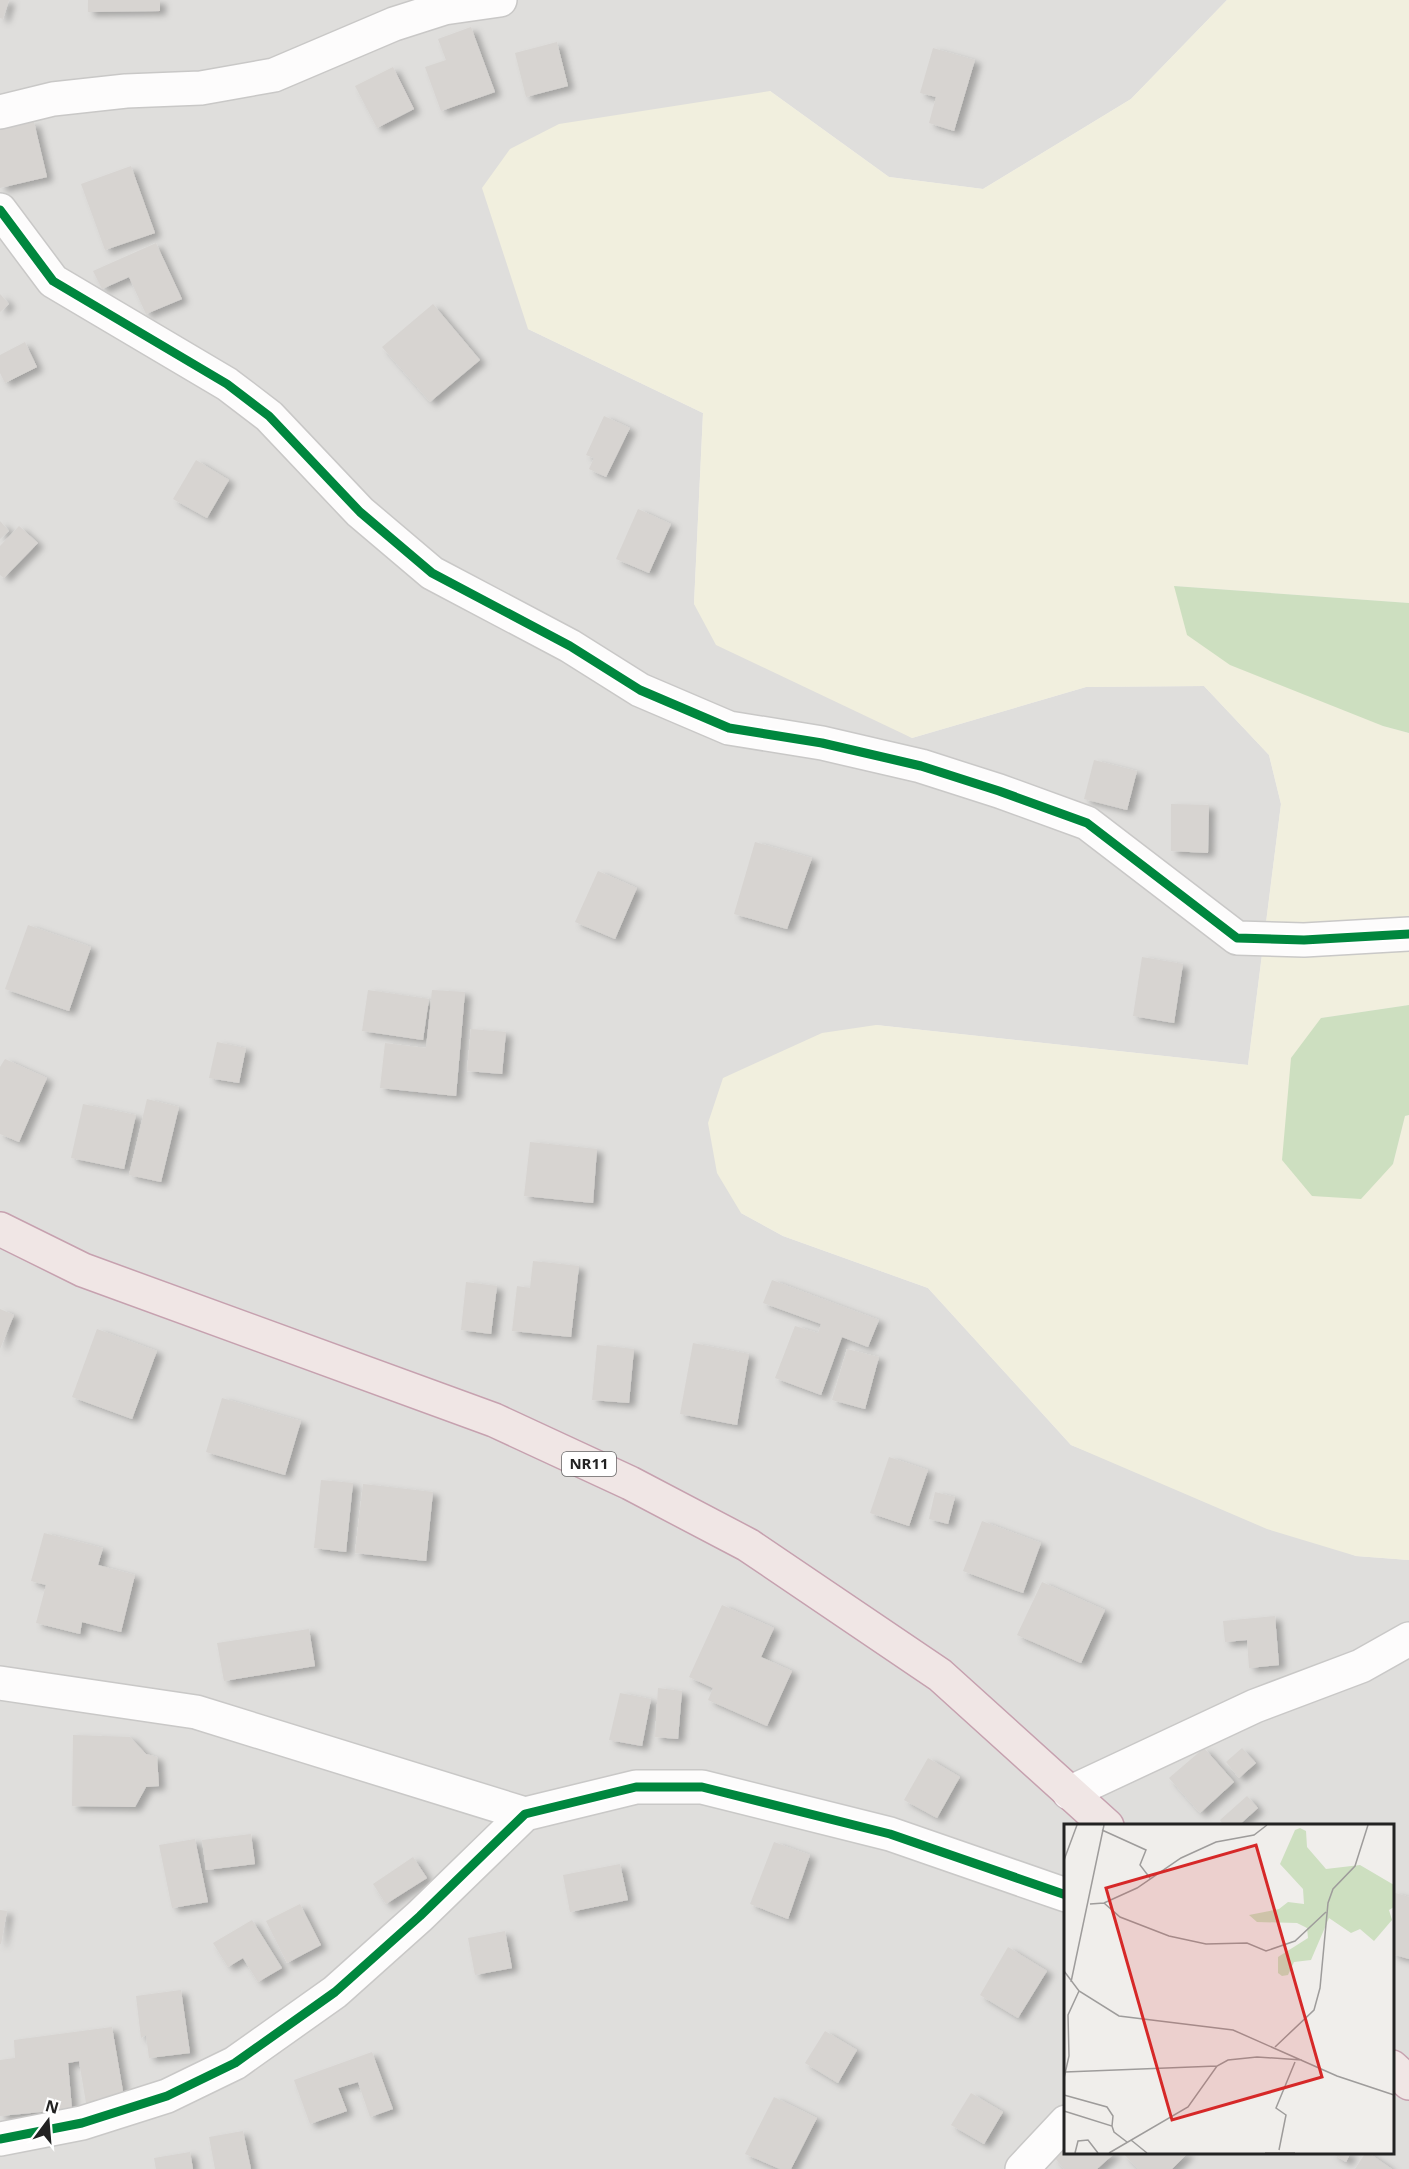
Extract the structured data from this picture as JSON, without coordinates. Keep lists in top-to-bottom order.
{
  "streets": {
    "highway": ["NR11"]
  },
  "north": "top"
}
